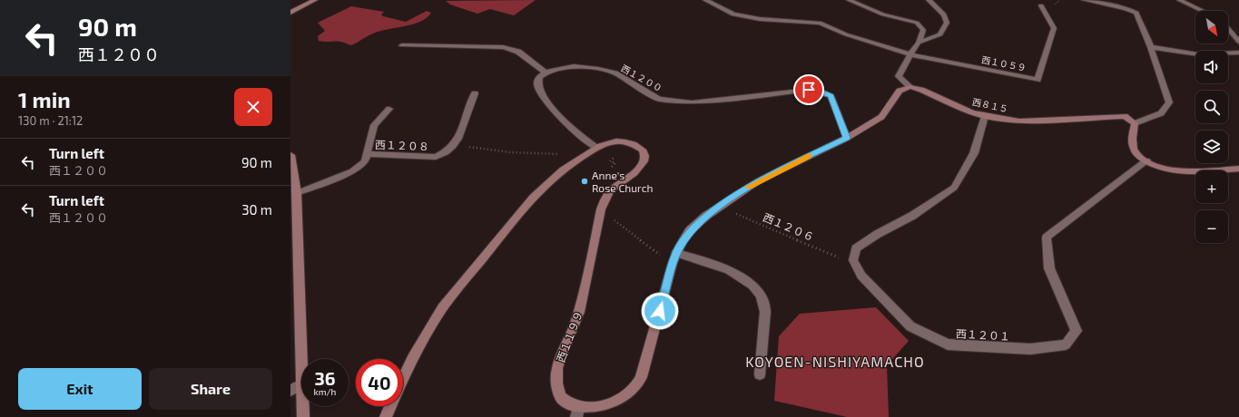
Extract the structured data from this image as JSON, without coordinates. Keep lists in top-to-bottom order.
{
  "streets": {
    "street": [
      "西１０５９",
      "西１２００",
      "西８１５",
      "西１２０８",
      "西１２０１",
      "西１１９９"
    ],
    "path": ["西１２０６"]
  },
  "crossings": [
    ["西１２００", "西１１９９"],
    ["西８１５", "西１２０１"],
    ["西８１５", "西１１９９"]
  ],
  "districts": ["KOYOEN-NISHIYAMACHO"],
  "places": ["Anne's Rose Church"],
  "north": "bottom right",
  "page": {
    "turn": ["90 m", "西１２００"],
    "map_buttons": ["+", "−"],
    "heading": ["1 min", "130 m · 21:12"],
    "list": [
      {
        "name": "Turn left",
        "note": "西１２００",
        "value": "90 m"
      },
      {
        "name": "Turn left",
        "note": "西１２００",
        "value": "30 m"
      }
    ],
    "speed": "36 km/h",
    "limit": "40",
    "buttons": ["Exit", "Share"]
  }
}
